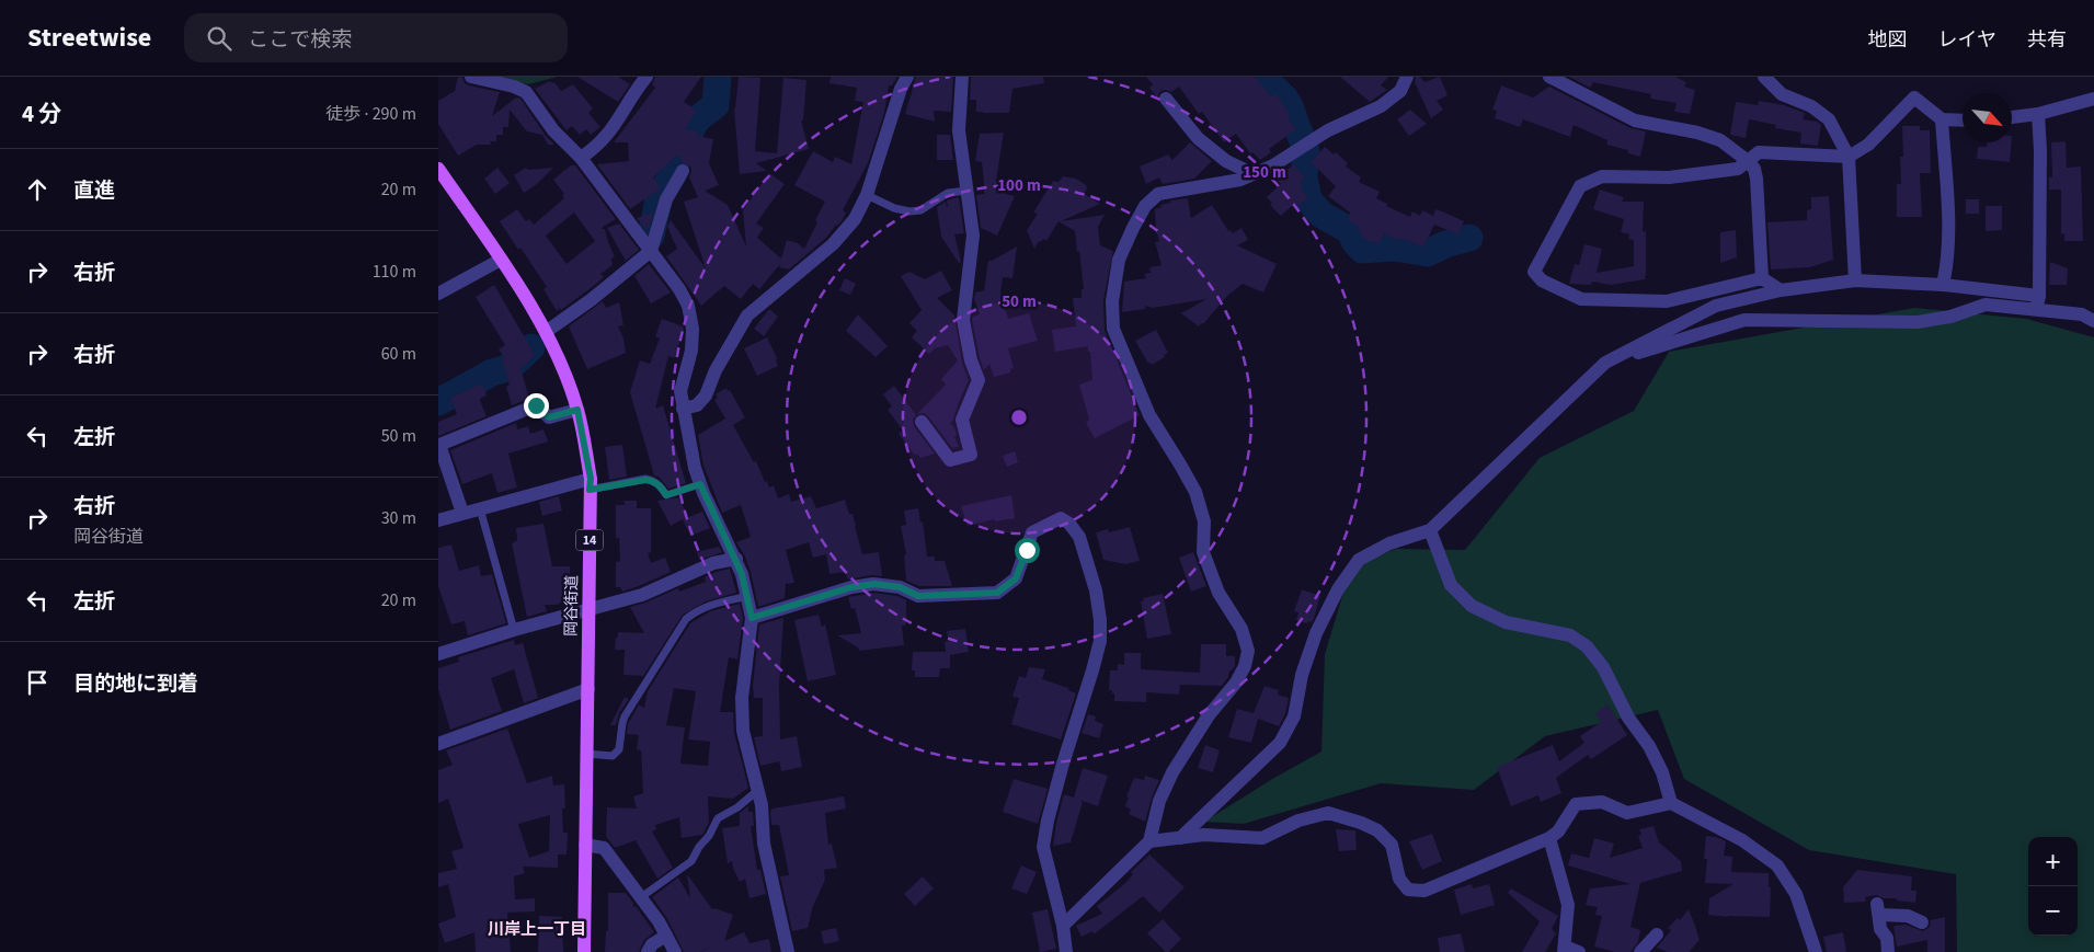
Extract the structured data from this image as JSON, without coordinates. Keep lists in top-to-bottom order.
{
  "streets": {
    "main road": ["14", "岡谷街道"]
  },
  "districts": ["川岸上一丁目"],
  "north": "bottom right",
  "page": {
    "header": "Streetwise",
    "search": "ここで検索",
    "nav": ["地図", "レイヤ", "共有"],
    "heading": ["4 分", "徒歩 · 290 m"],
    "list": [
      ["直進", "20 m"],
      ["右折", "110 m"],
      ["右折", "60 m"],
      ["左折", "50 m"],
      ["右折", "岡谷街道", "30 m"],
      ["左折", "20 m"],
      "目的地に到着"
    ],
    "map_buttons": ["+", "−"]
  },
  "rings": ["150 m", "100 m", "50 m"]
}
